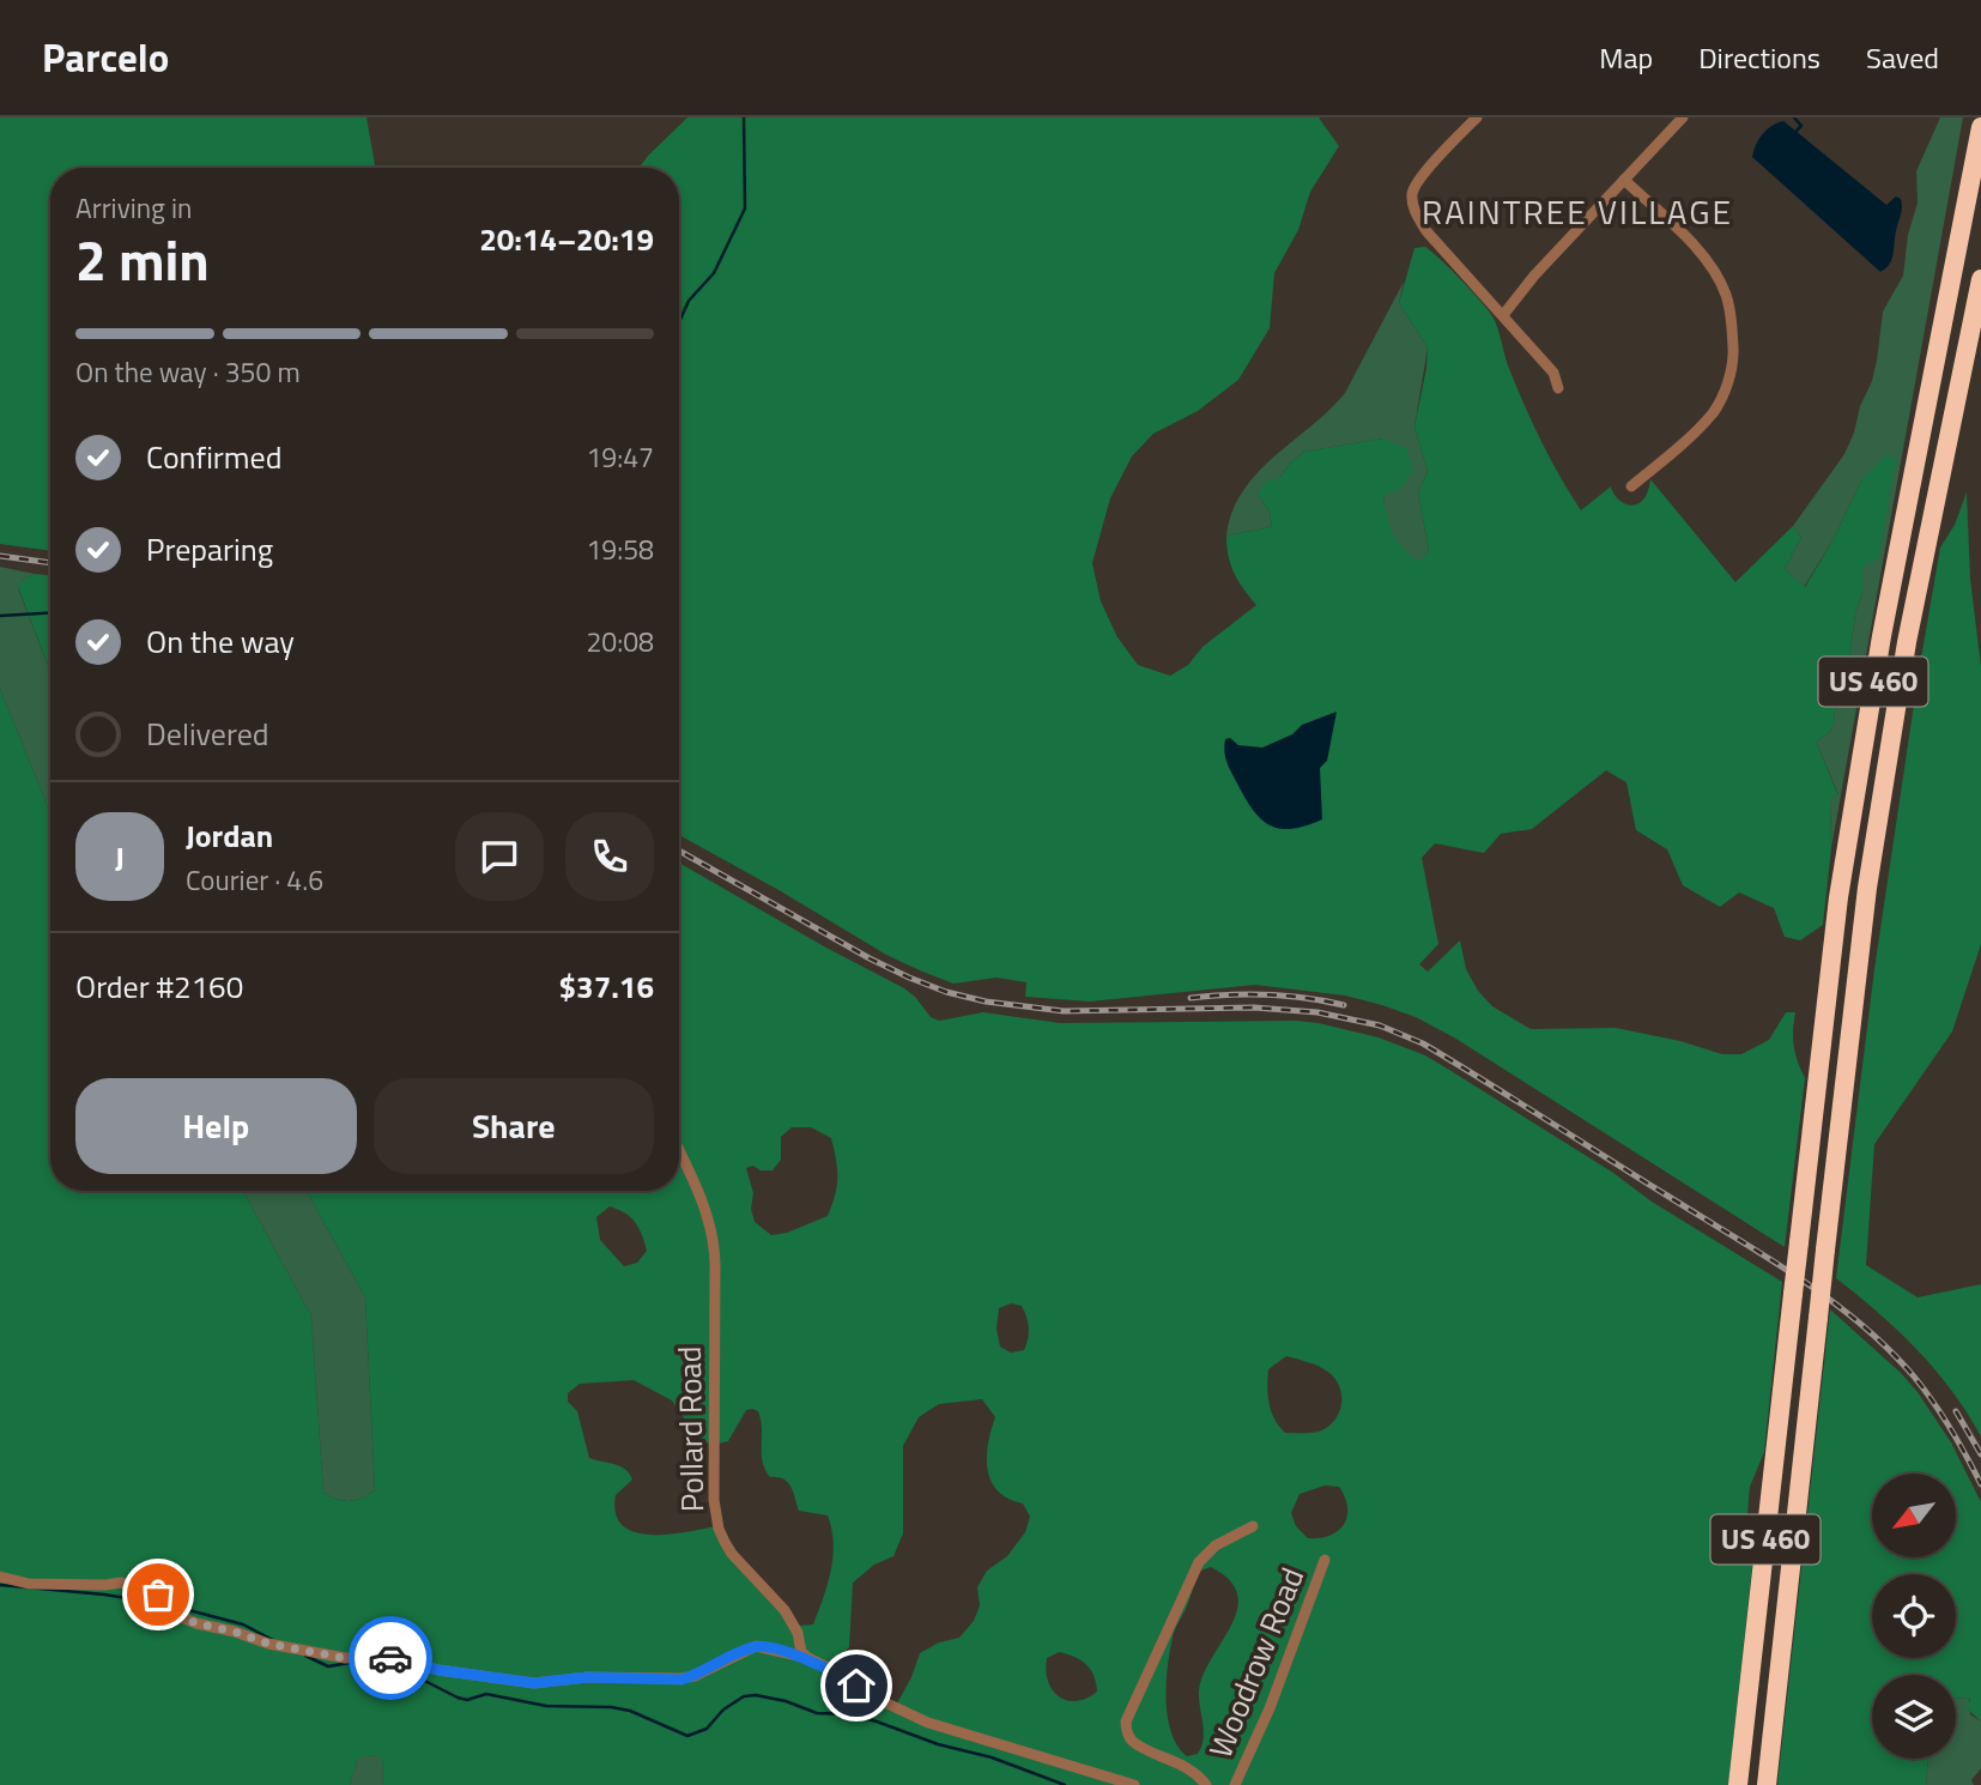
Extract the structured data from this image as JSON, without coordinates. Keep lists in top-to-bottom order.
{
  "streets": {
    "highway": ["US 460"],
    "street": ["Pollard Road", "Woodrow Road"]
  },
  "districts": ["RAINTREE VILLAGE"],
  "north": "bottom left",
  "page": {
    "header": "Parcelo",
    "nav": ["Map", "Directions", "Saved"],
    "heading": ["2 min", "Arriving in", "20:14–20:19"],
    "panel": [
      "Jordan",
      "Courier · 4.6",
      "Order #2160",
      "$37.16"
    ],
    "bar": "On the way · 350 m",
    "list": [
      ["Confirmed", "19:47"],
      ["Preparing", "19:58"],
      ["On the way", "20:08"],
      "Delivered"
    ],
    "round": "J",
    "buttons": ["Help", "Share"]
  }
}
